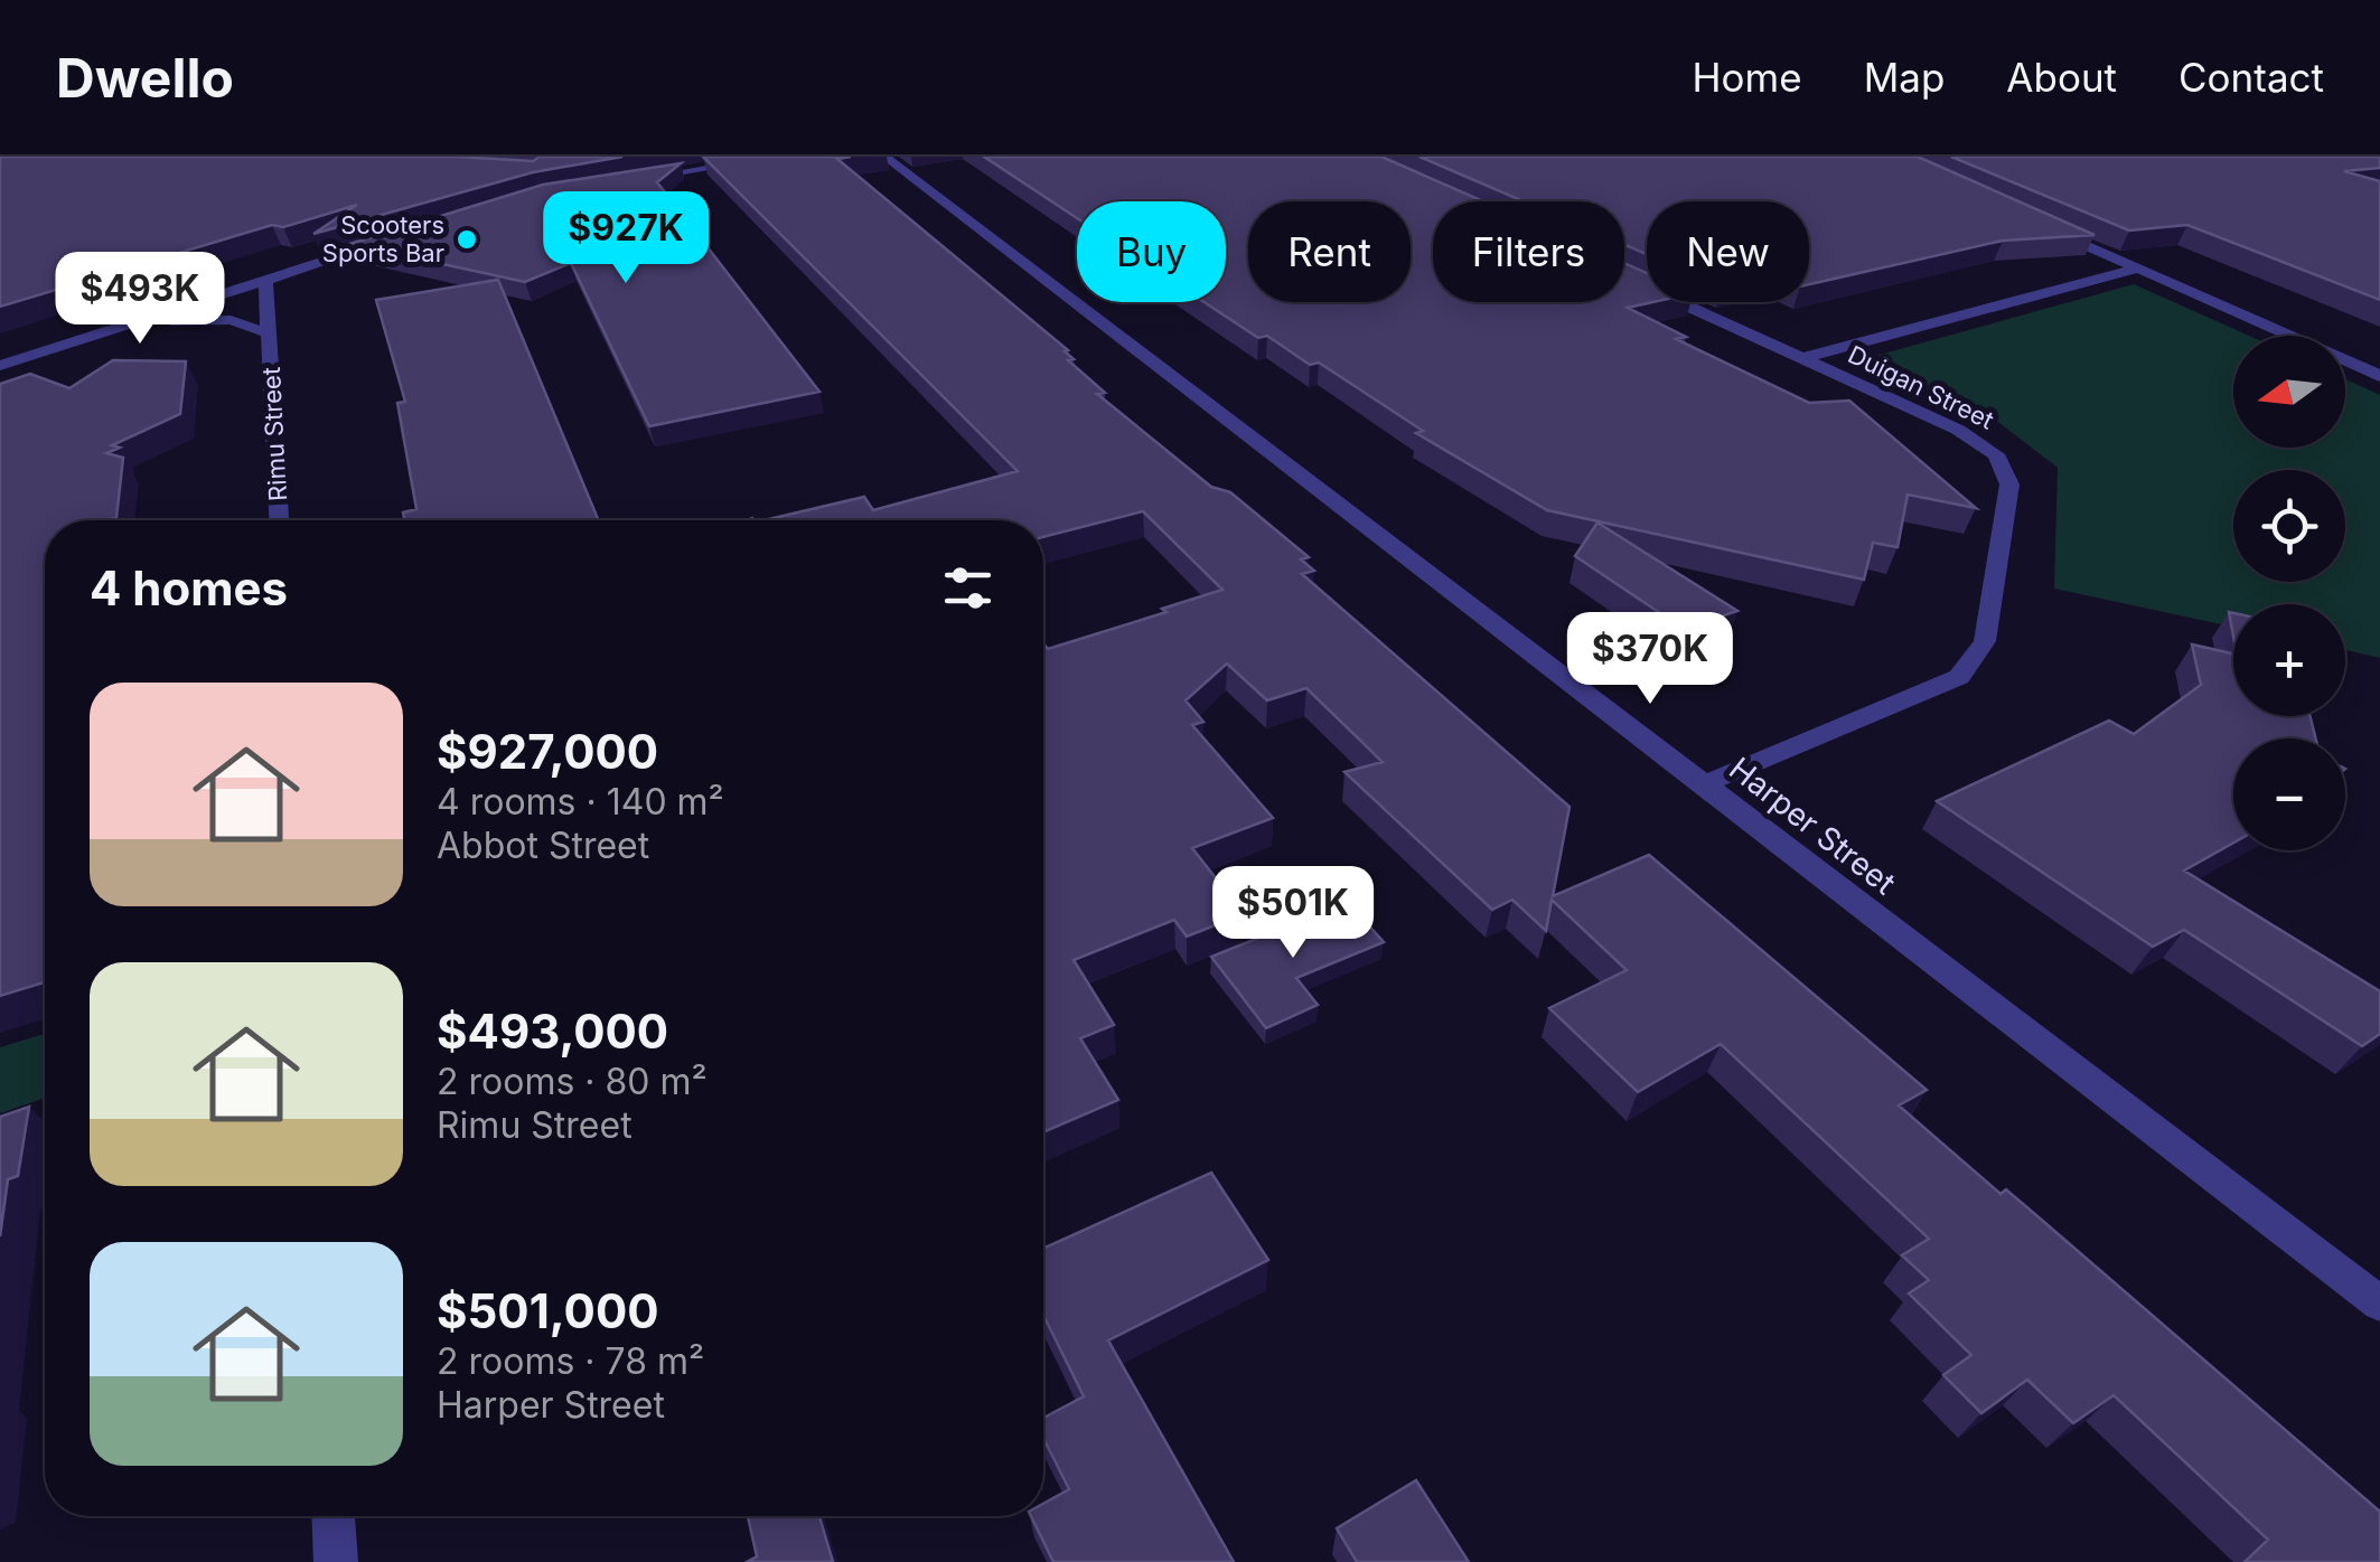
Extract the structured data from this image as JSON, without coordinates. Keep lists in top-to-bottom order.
{
  "streets": {
    "street": ["Duigan Street", "Rimu Street", "Harper Street"]
  },
  "crossings": [
    ["Duigan Street", "Harper Street"]
  ],
  "places": ["Scooters Sports Bar"],
  "north": "left",
  "page": {
    "header": "Dwello",
    "nav": [
      "Home",
      "Map",
      "About",
      "Contact"
    ],
    "price": [
      "$927K",
      "$493K",
      "$370K",
      "$501K"
    ],
    "chip": [
      "Buy",
      "Rent",
      "Filters",
      "New"
    ],
    "map_buttons": ["+", "−"],
    "heading": "4 homes",
    "list": [
      {
        "name": "$927,000",
        "note": "4 rooms · 140 m² · Abbot Street"
      },
      {
        "name": "$493,000",
        "note": "2 rooms · 80 m² · Rimu Street"
      },
      {
        "name": "$501,000",
        "note": "2 rooms · 78 m² · Harper Street"
      }
    ]
  }
}
